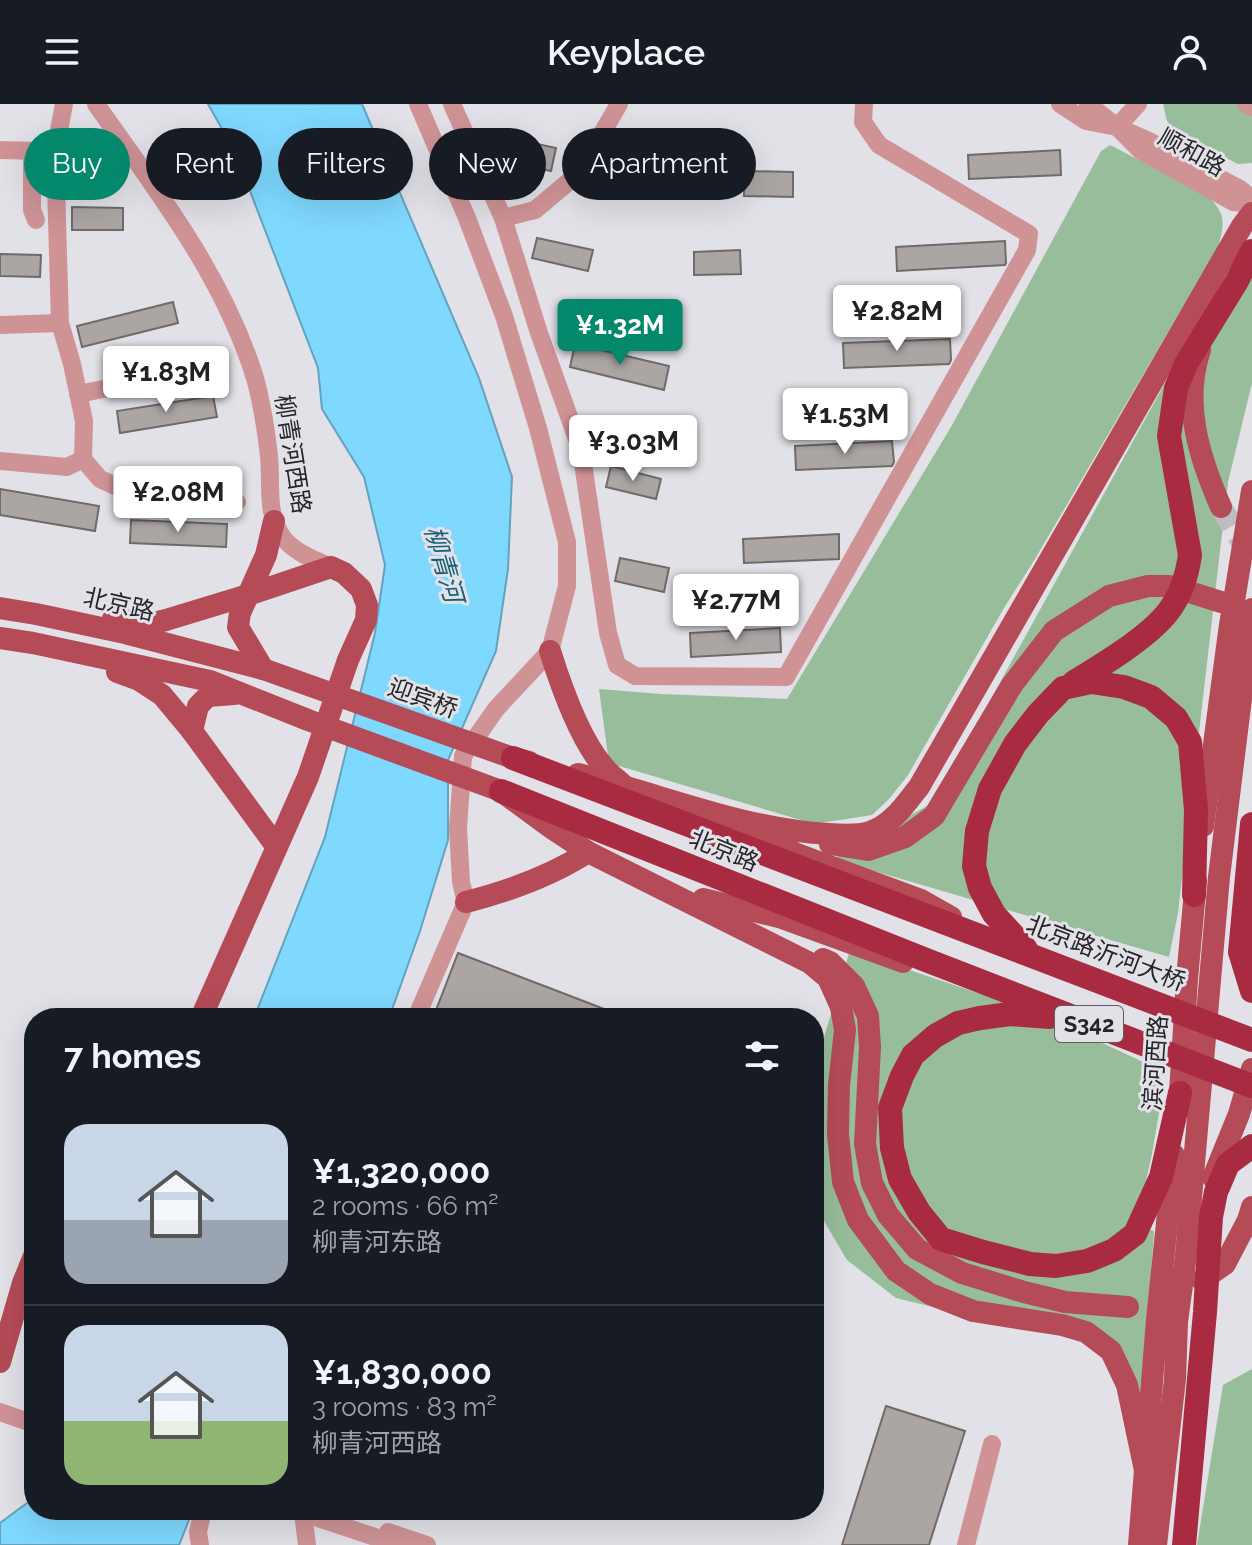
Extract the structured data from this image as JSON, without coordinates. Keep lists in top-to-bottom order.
{
  "streets": {
    "highway": ["北京路", "北京路沂河大桥", "S342"],
    "main road": ["柳青河西路", "迎宾桥", "滨河西路"],
    "street": ["顺和路"]
  },
  "crossings": [
    ["北京路", "迎宾桥"],
    ["北京路", "北京路沂河大桥"],
    ["北京路", "S342"]
  ],
  "water": ["柳青河"],
  "page": {
    "header": "Keyplace",
    "chip": [
      "Buy",
      "Rent",
      "Filters",
      "New",
      "Apartment"
    ],
    "price": [
      "¥2.82M",
      "¥1.32M",
      "¥1.83M",
      "¥1.53M",
      "¥3.03M",
      "¥2.08M",
      "¥2.77M"
    ],
    "heading": "7 homes",
    "list": [
      {
        "name": "¥1,320,000",
        "note": "2 rooms · 66 m² · 柳青河东路"
      },
      {
        "name": "¥1,830,000",
        "note": "3 rooms · 83 m² · 柳青河西路"
      }
    ]
  }
}
